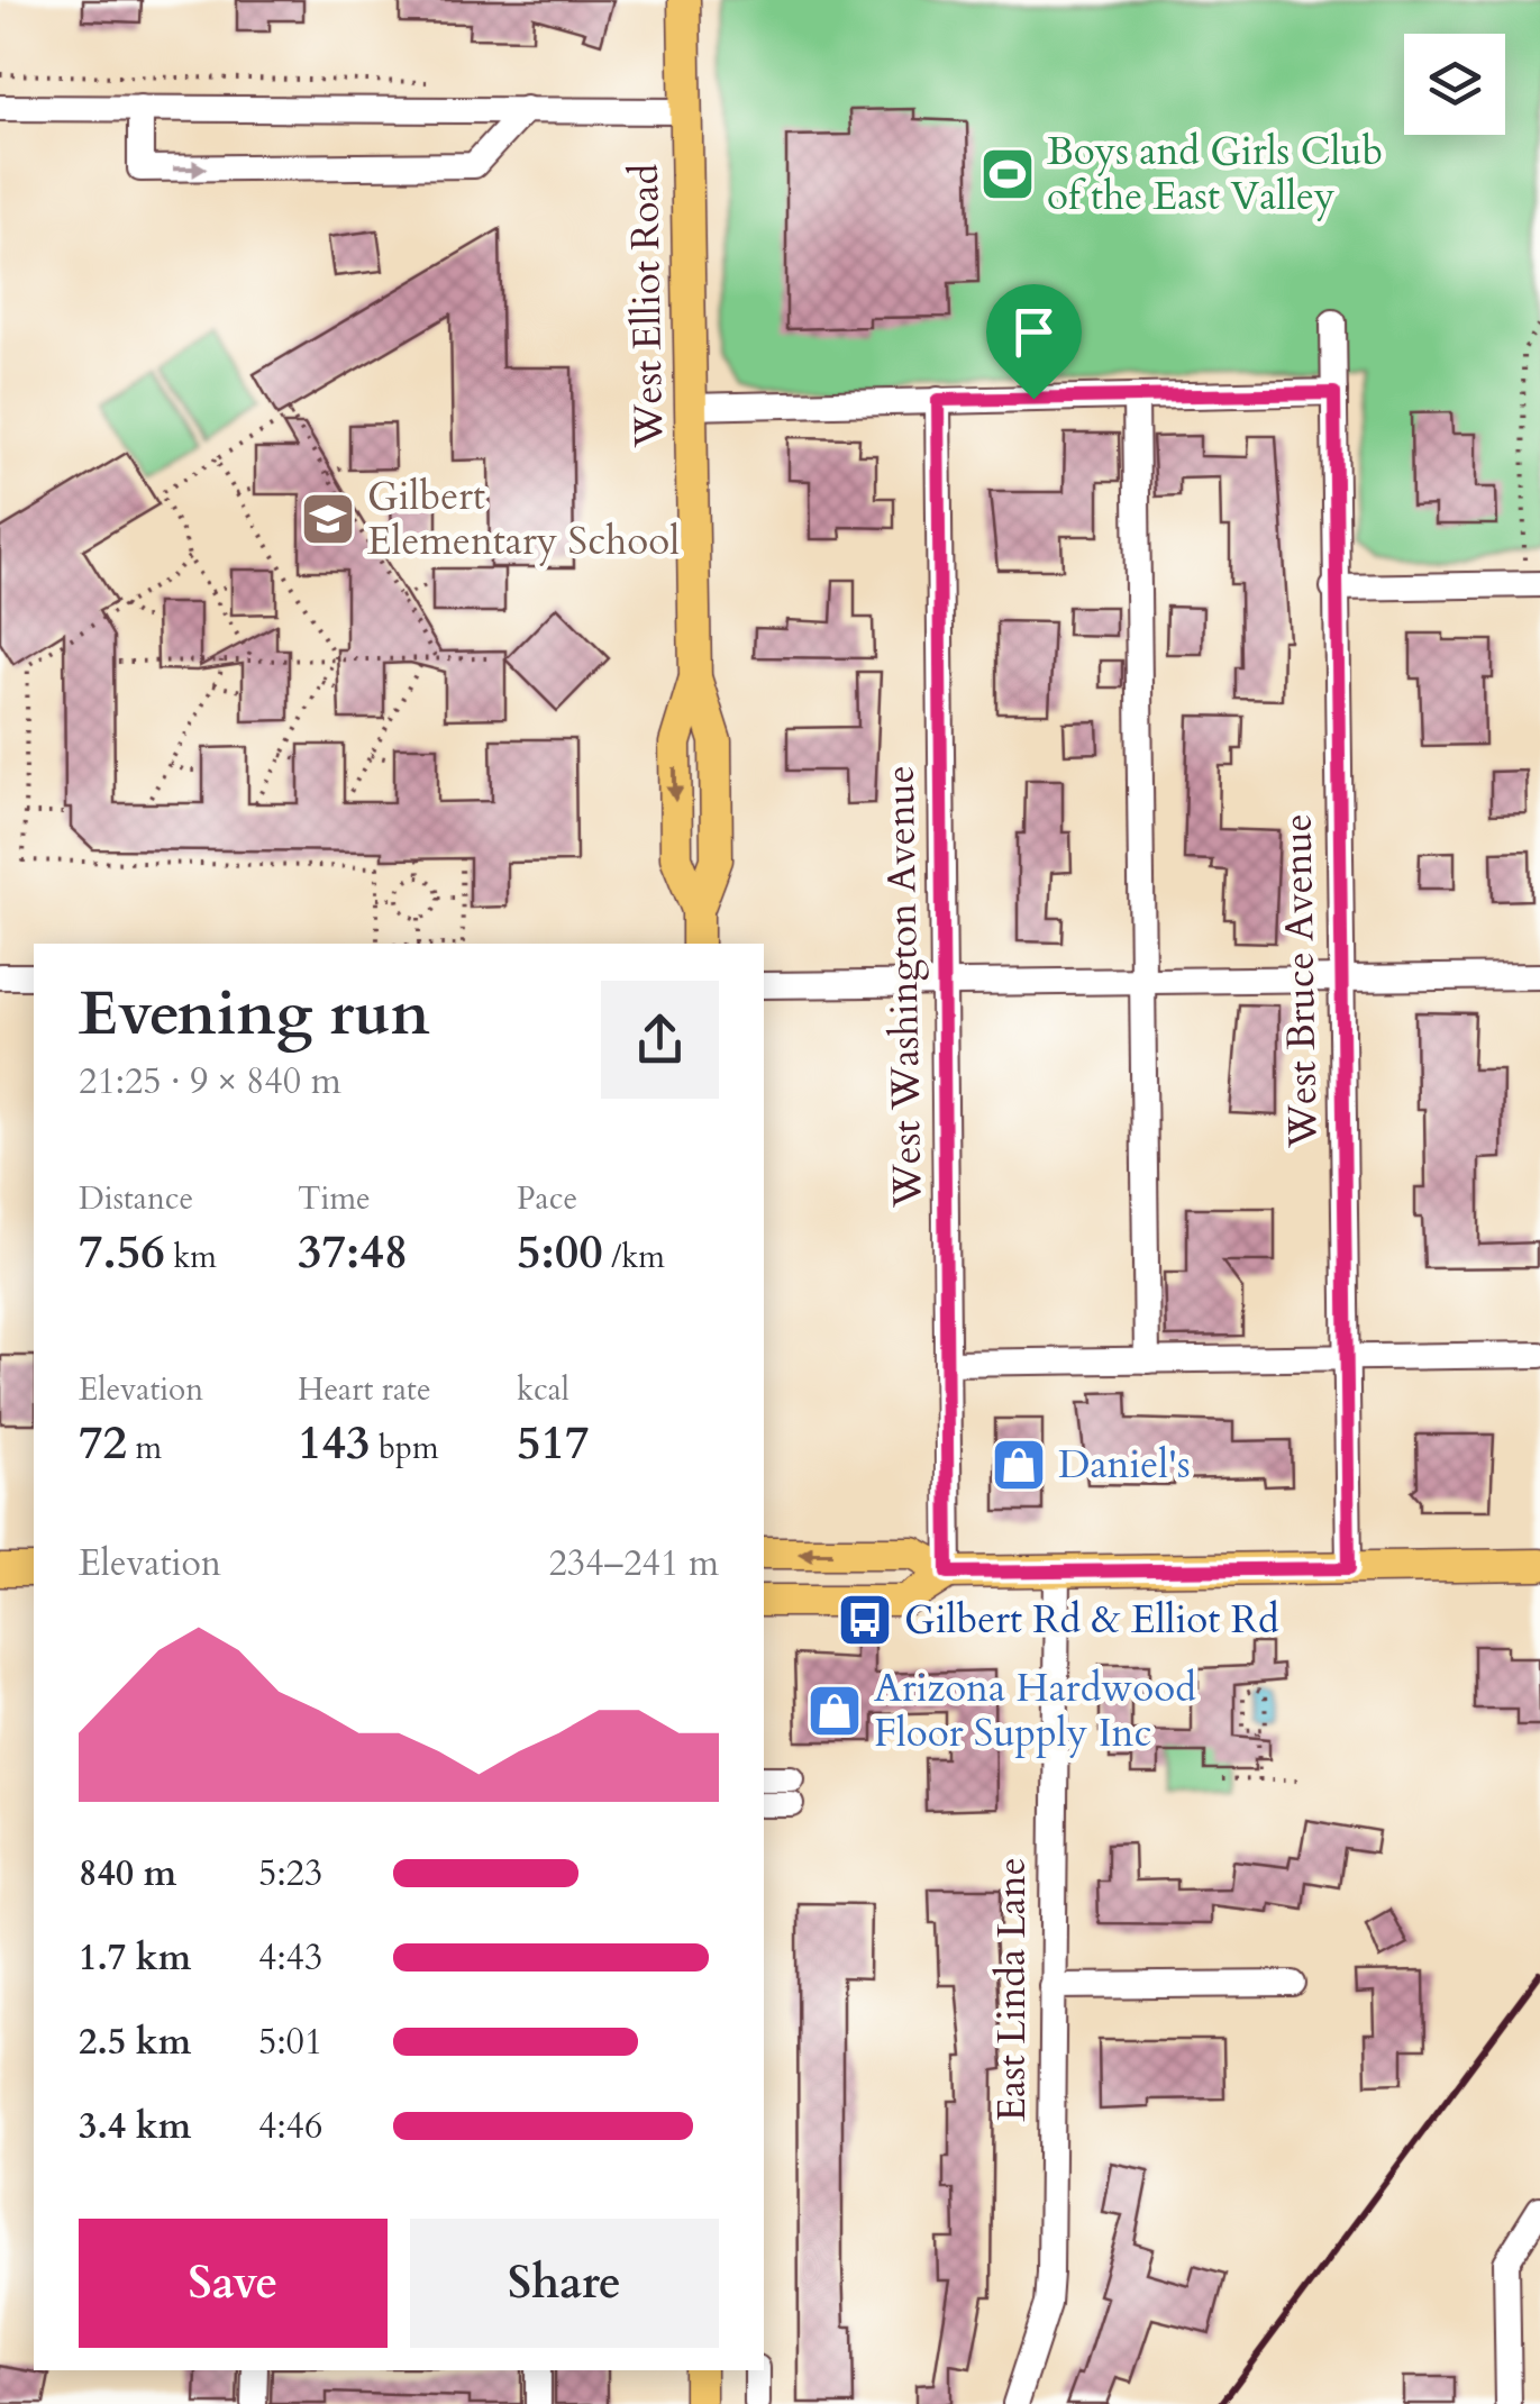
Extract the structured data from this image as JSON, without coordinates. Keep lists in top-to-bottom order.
{
  "streets": {
    "main road": ["West Elliot Road"],
    "street": ["West Bruce Avenue", "West Washington Avenue", "East Linda Lane"]
  },
  "places": {
    "sports": ["Boys and Girls Club of the East Valley"],
    "school or university": ["Gilbert Elementary School"],
    "shop": ["Daniel's", "Arizona Hardwood Floor Supply Inc"],
    "bus stop": ["Gilbert Rd & Elliot Rd"]
  },
  "page": {
    "heading": ["Evening run", "21:25 · 9 × 840 m"],
    "stats": [
      ["Distance", "7.56 km"],
      ["Time", "37:48"],
      ["Pace", "5:00 /km"],
      ["Elevation", "72 m"],
      ["Heart rate", "143 bpm"],
      ["kcal", "517"]
    ],
    "chart": ["Elevation", "234–241 m"],
    "list": [
      {
        "name": "840 m",
        "note": "5:23"
      },
      {
        "name": "1.7 km",
        "note": "4:43"
      },
      {
        "name": "2.5 km",
        "note": "5:01"
      },
      {
        "name": "3.4 km",
        "note": "4:46"
      }
    ],
    "buttons": ["Save", "Share"]
  }
}
